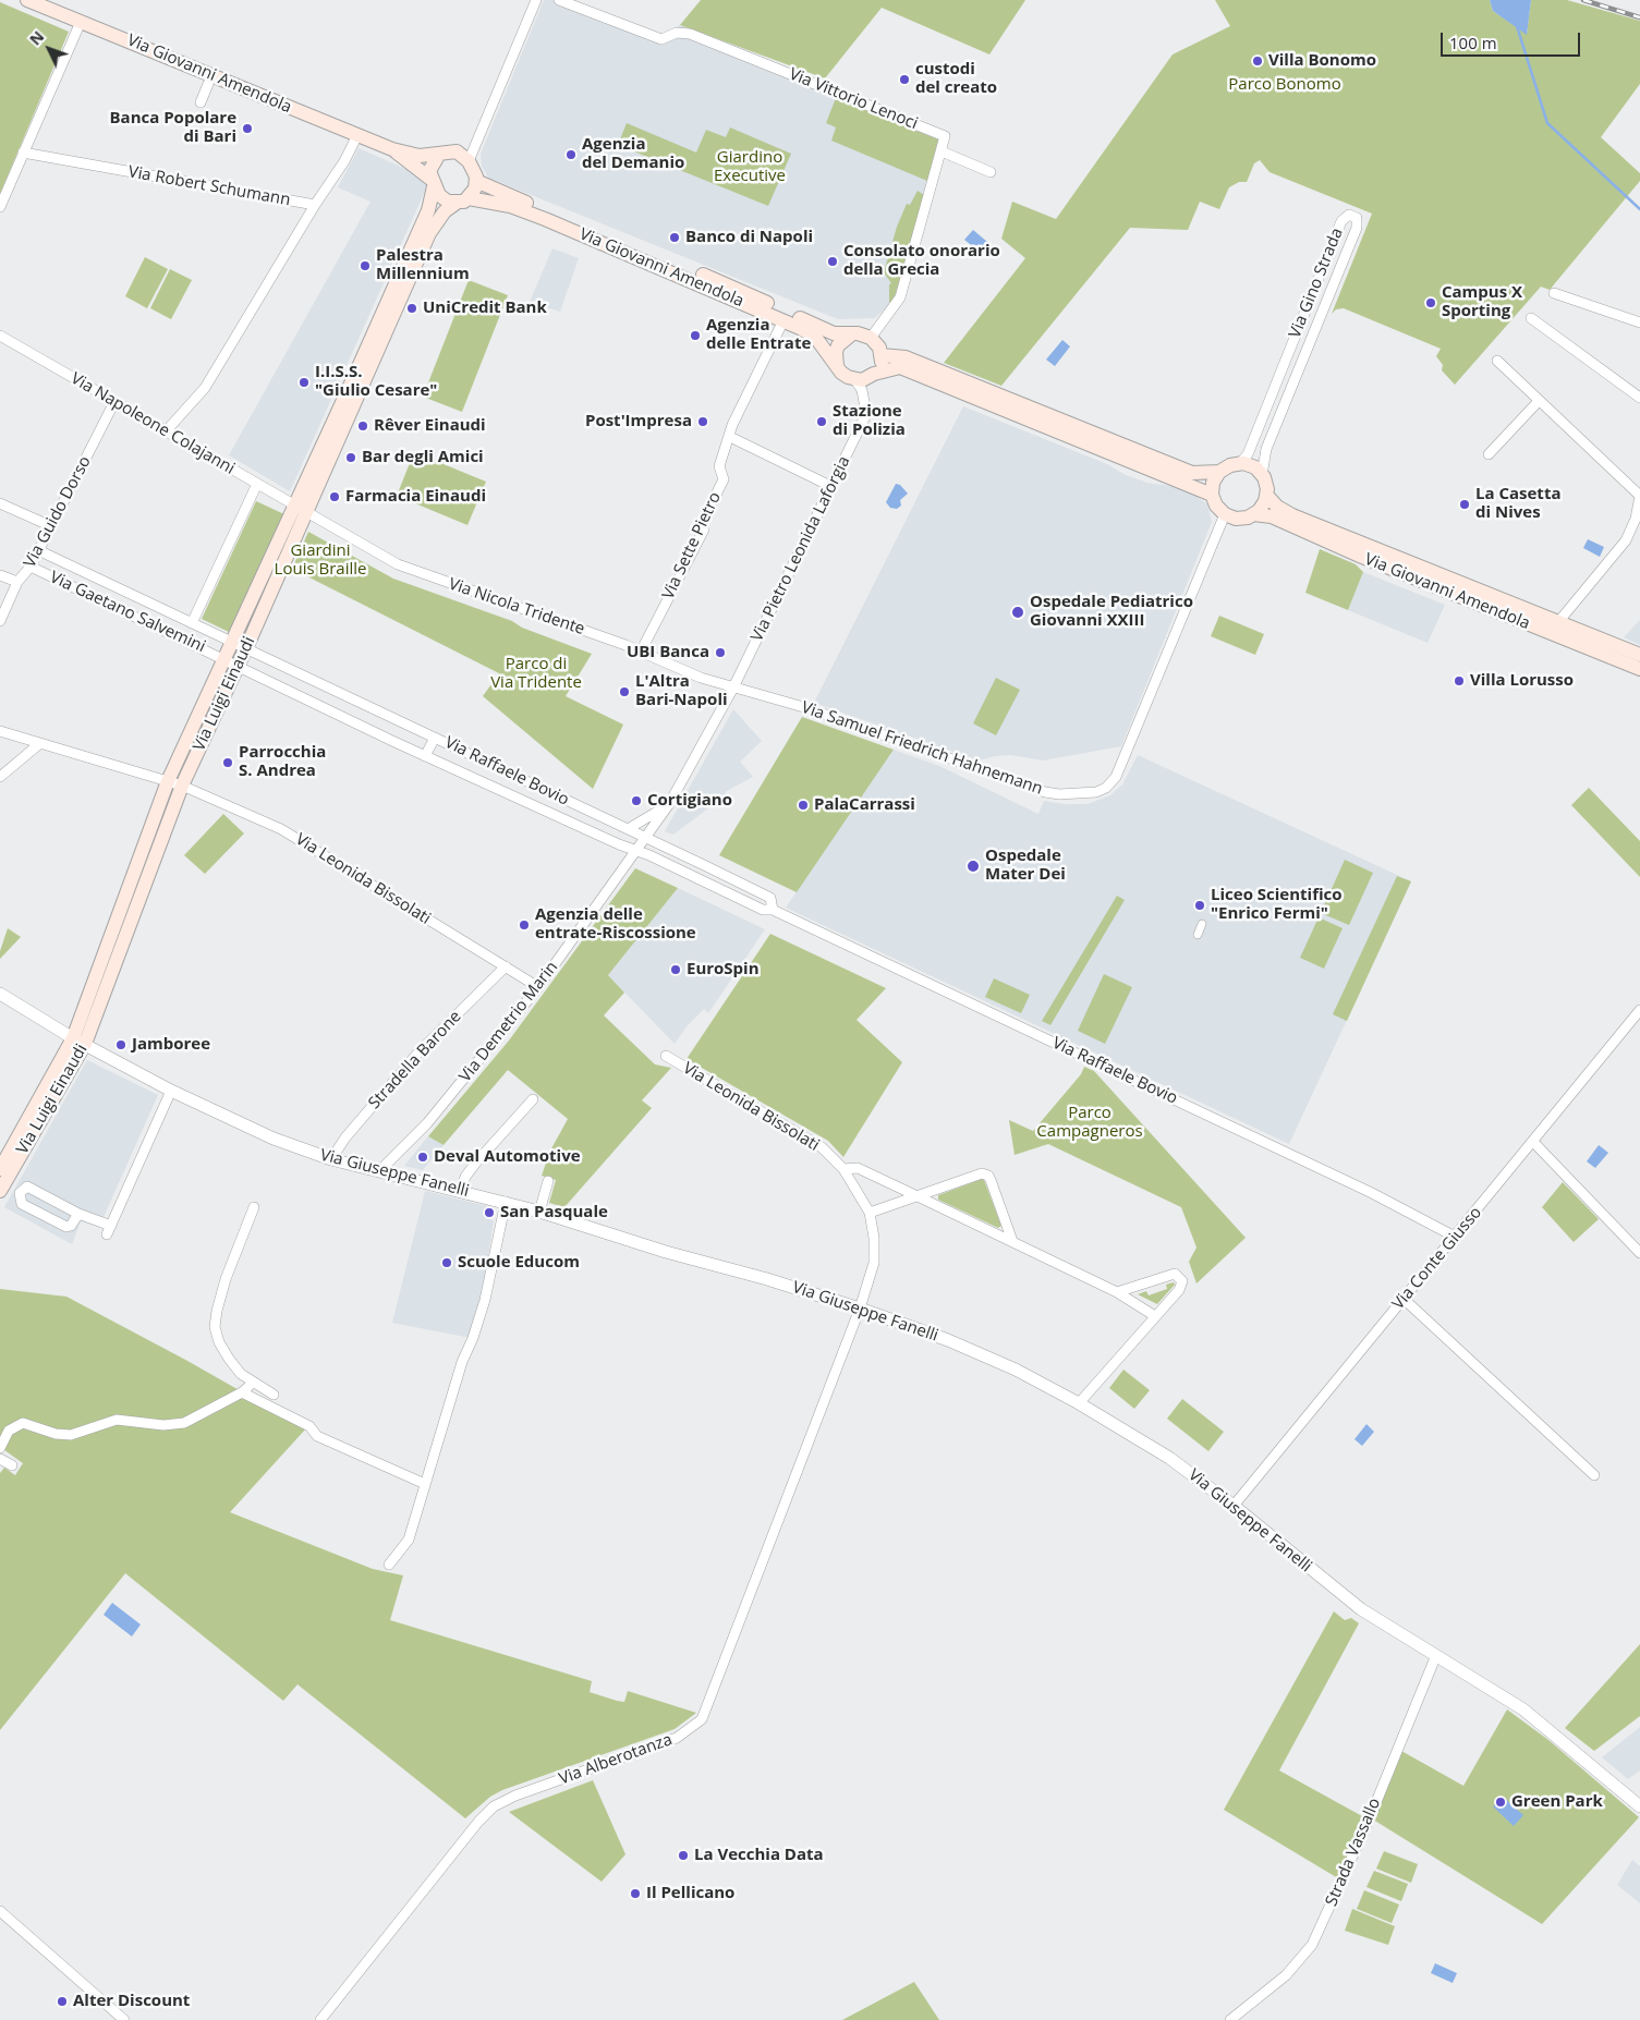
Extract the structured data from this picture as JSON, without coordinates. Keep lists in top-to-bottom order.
{
  "streets": {
    "main road": ["Via Giovanni Amendola", "Via Luigi Einaudi"],
    "street": [
      "Via Vittorio Lenoci",
      "Via Robert Schumann",
      "Via Gino Strada",
      "Via Napoleone Colajanni",
      "Via Guido Dorso",
      "Via Sette Pietro",
      "Via Pietro Leonida Laforgia",
      "Via Nicola Tridente",
      "Via Gaetano Salvemini",
      "Via Samuel Friedrich Hahnemann",
      "Via Raffaele Bovio",
      "Via Leonida Bissolati",
      "Via Demetrio Marin",
      "Stradella Barone",
      "Via Giuseppe Fanelli",
      "Via Conte Giusso",
      "Via Alberotanza",
      "Strada Vassallo"
    ]
  },
  "crossings": [
    ["Via Giovanni Amendola", "Via Gino Strada"],
    ["Via Giovanni Amendola", "Via Sette Pietro"],
    ["Via Giovanni Amendola", "Via Pietro Leonida Laforgia"],
    ["Via Giovanni Amendola", "Via Luigi Einaudi"],
    ["Via Giovanni Amendola", "Via Samuel Friedrich Hahnemann"],
    ["Via Gino Strada", "Via Samuel Friedrich Hahnemann"],
    ["Via Napoleone Colajanni", "Via Guido Dorso"],
    ["Via Napoleone Colajanni", "Via Nicola Tridente"],
    ["Via Napoleone Colajanni", "Via Luigi Einaudi"],
    ["Via Guido Dorso", "Via Gaetano Salvemini"],
    ["Via Sette Pietro", "Via Nicola Tridente"],
    ["Via Pietro Leonida Laforgia", "Via Nicola Tridente"],
    ["Via Pietro Leonida Laforgia", "Via Samuel Friedrich Hahnemann"],
    ["Via Pietro Leonida Laforgia", "Via Demetrio Marin"],
    ["Via Nicola Tridente", "Via Luigi Einaudi"],
    ["Via Nicola Tridente", "Via Samuel Friedrich Hahnemann"],
    ["Via Gaetano Salvemini", "Via Luigi Einaudi"],
    ["Via Gaetano Salvemini", "Via Raffaele Bovio"],
    ["Via Luigi Einaudi", "Via Raffaele Bovio"],
    ["Via Luigi Einaudi", "Via Leonida Bissolati"],
    ["Via Luigi Einaudi", "Via Giuseppe Fanelli"],
    ["Via Raffaele Bovio", "Via Demetrio Marin"],
    ["Via Raffaele Bovio", "Via Conte Giusso"],
    ["Via Leonida Bissolati", "Via Demetrio Marin"],
    ["Via Leonida Bissolati", "Stradella Barone"],
    ["Via Leonida Bissolati", "Via Giuseppe Fanelli"],
    ["Via Leonida Bissolati", "Via Alberotanza"],
    ["Via Demetrio Marin", "Via Giuseppe Fanelli"],
    ["Stradella Barone", "Via Giuseppe Fanelli"],
    ["Via Giuseppe Fanelli", "Via Conte Giusso"],
    ["Via Giuseppe Fanelli", "Via Alberotanza"],
    ["Via Giuseppe Fanelli", "Strada Vassallo"]
  ],
  "parks": [
    "Parco Bonomo",
    "Giardino Executive",
    "Giardini Louis Braille",
    "Parco di Via Tridente",
    "Parco Campagneros"
  ],
  "places": [
    "Villa Bonomo",
    "custodi del creato",
    "Banca Popolare di Bari",
    "Agenzia del Demanio",
    "Banco di Napoli",
    "Consolato onorario della Grecia",
    "Palestra Millennium",
    "Campus X Sporting",
    "UniCredit Bank",
    "Agenzia delle Entrate",
    "I.I.S.S. \"Giulio Cesare\"",
    "Post'Impresa",
    "Stazione di Polizia",
    "Rêver Einaudi",
    "Bar degli Amici",
    "Farmacia Einaudi",
    "La Casetta di Nives",
    "Ospedale Pediatrico Giovanni XXIII",
    "UBI Banca",
    "Villa Lorusso",
    "L'Altra Bari-Napoli",
    "Parrocchia S. Andrea",
    "Cortigiano",
    "PalaCarrassi",
    "Ospedale Mater Dei",
    "Liceo Scientifico \"Enrico Fermi\"",
    "Agenzia delle entrate-Riscossione",
    "EuroSpin",
    "Jamboree",
    "Deval Automotive",
    "San Pasquale",
    "Scuole Educom",
    "Green Park",
    "La Vecchia Data",
    "Il Pellicano",
    "Alter Discount"
  ],
  "scale_bar": "100 m",
  "north": "top left"
}
